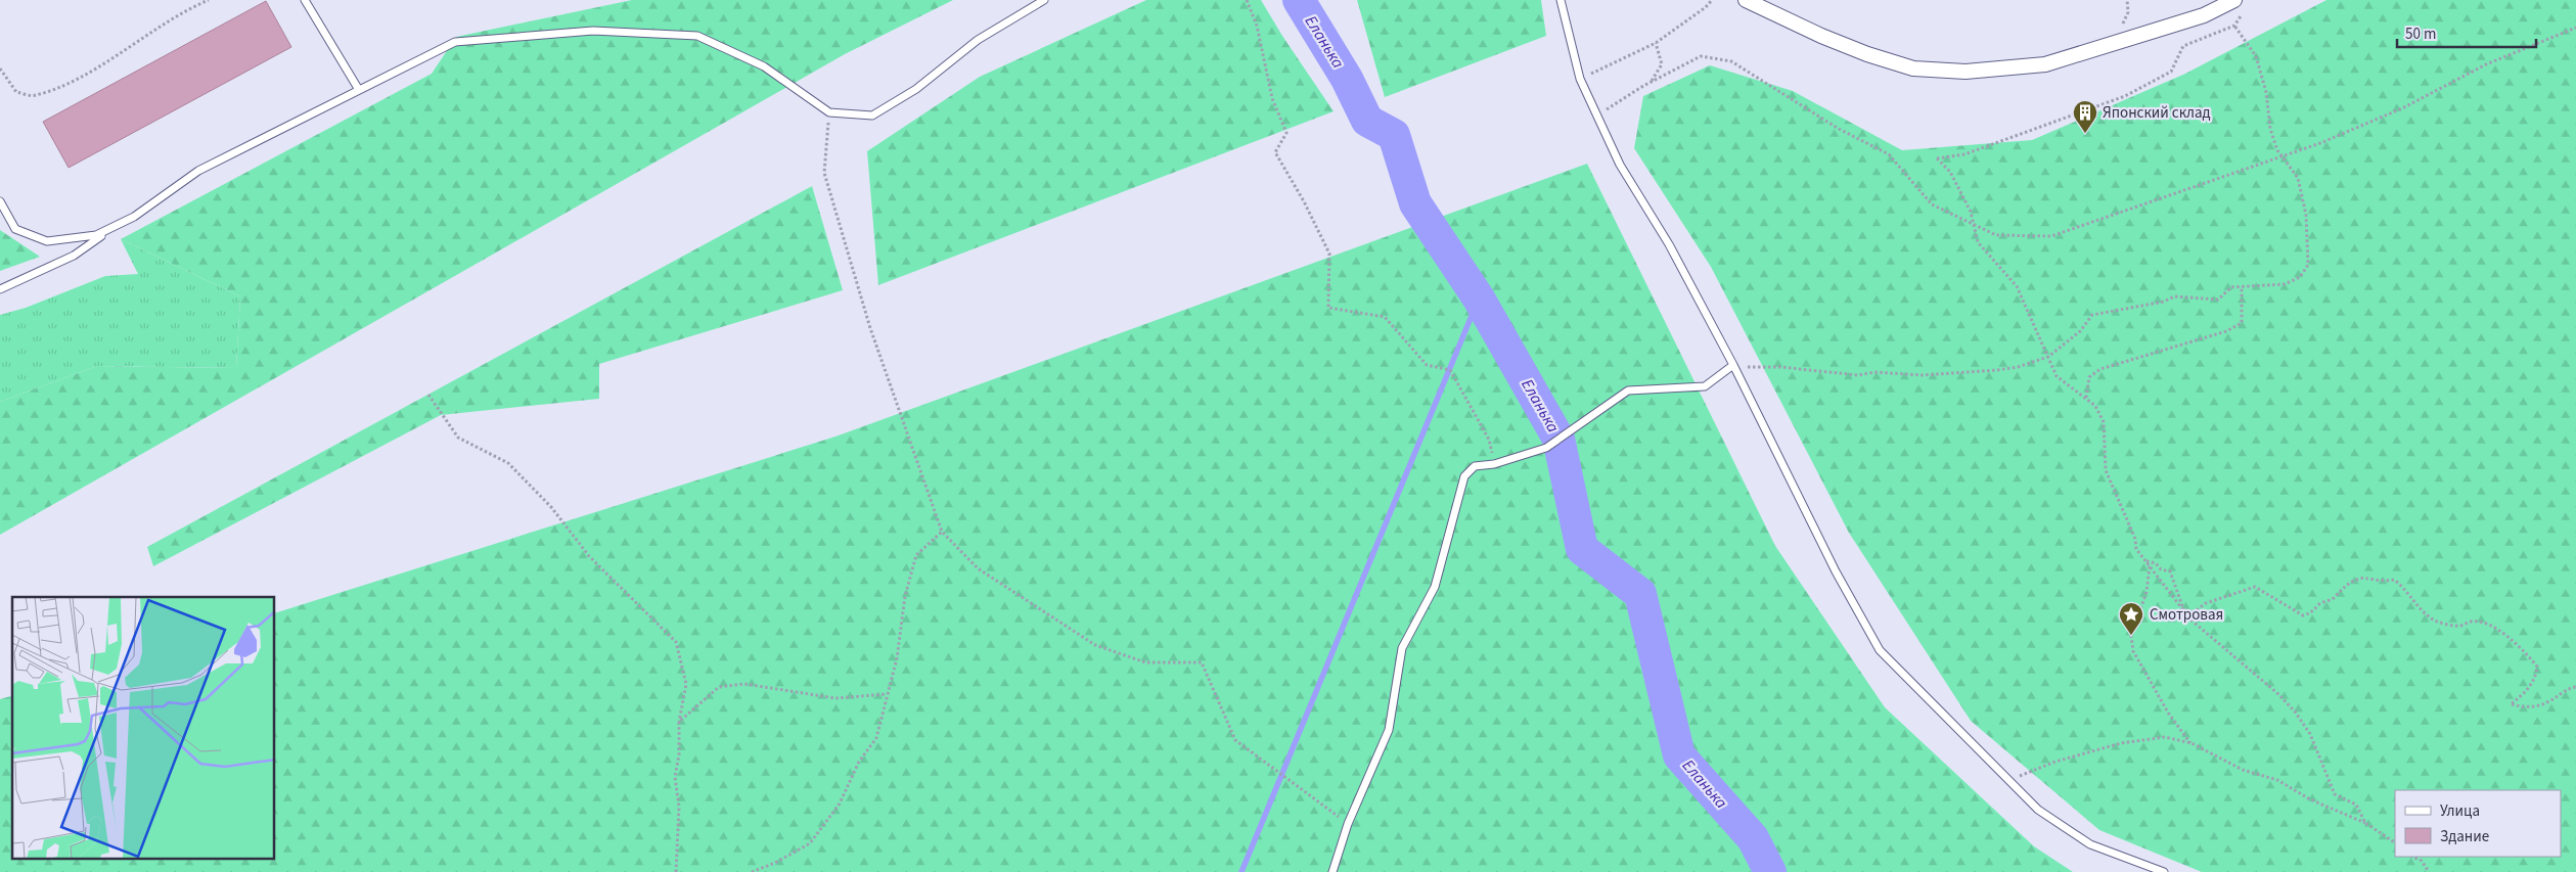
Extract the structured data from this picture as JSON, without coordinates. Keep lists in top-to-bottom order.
{
  "water": ["Еланька"],
  "places": {
    "building": ["Японский склад"],
    "place": ["Смотровая"]
  },
  "legend": ["Улица", "Здание"],
  "scale_bar": "50 m"
}
